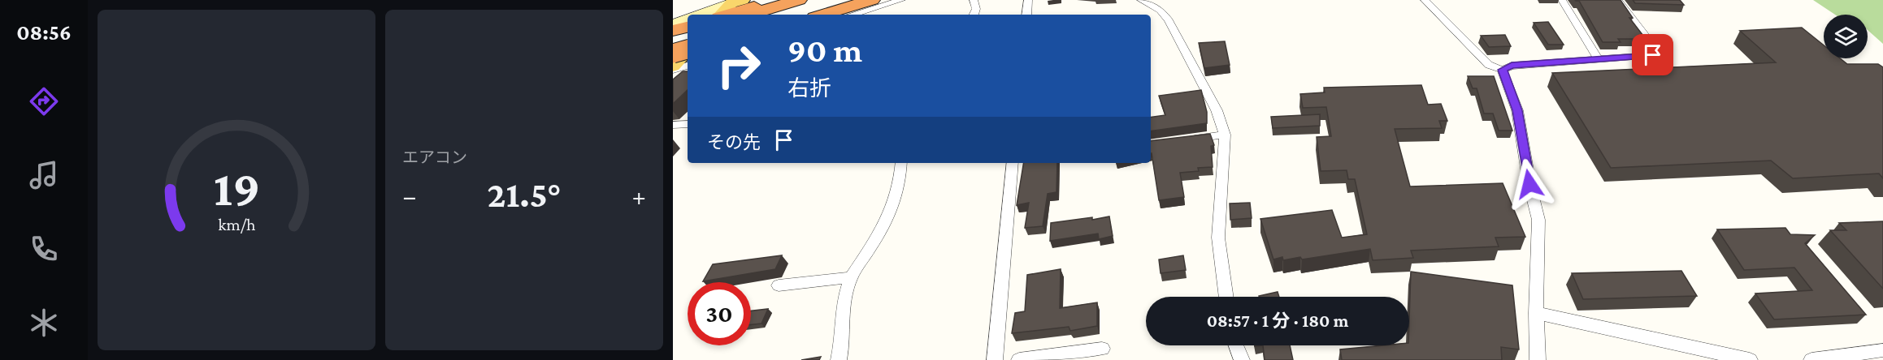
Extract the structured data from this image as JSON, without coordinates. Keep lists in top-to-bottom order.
{
  "page": {
    "tabs": "08:56",
    "tile": "エアコン",
    "turn": ["90 m", "右折"],
    "then": "その先",
    "heat": ["−", "21.5°", "+"],
    "limit": "30",
    "trip": "08:57 · 1 分 · 180 m",
    "gauge": ["19", "km/h"]
  }
}
